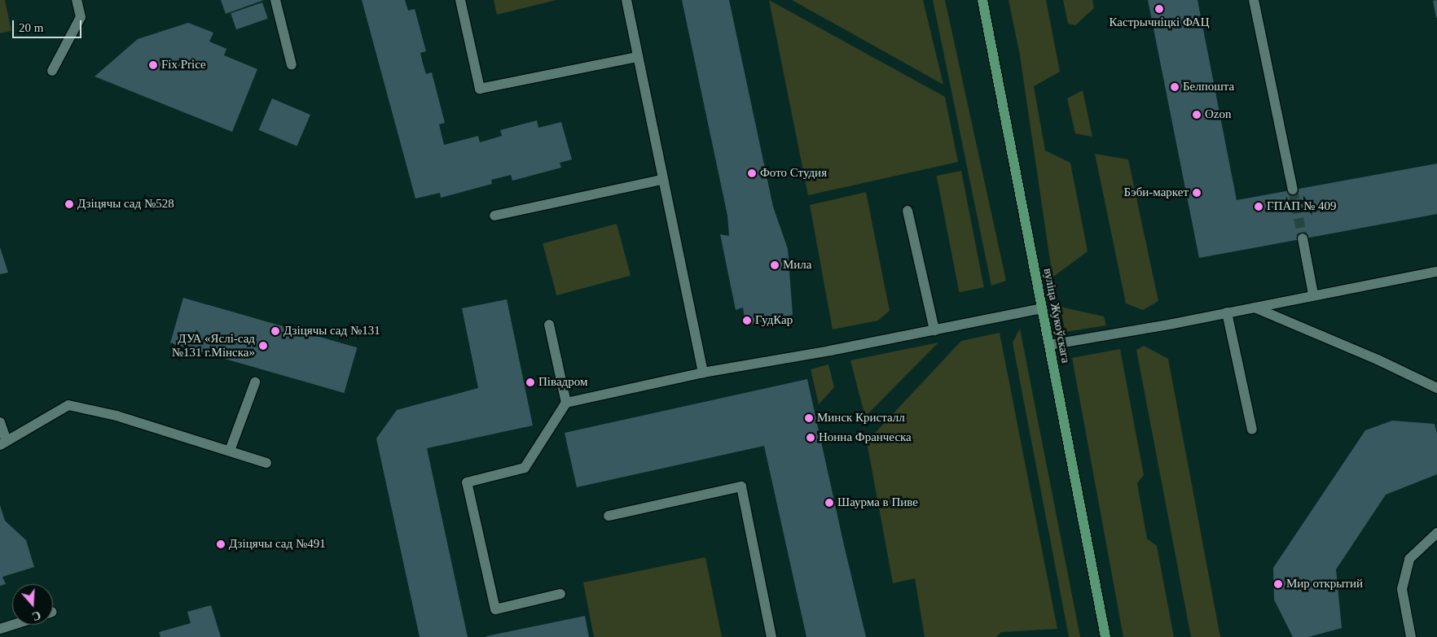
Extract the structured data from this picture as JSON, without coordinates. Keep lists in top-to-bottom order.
{
  "streets": {
    "main road": ["вуліца Жукоўскага"]
  },
  "places": [
    "Кастрычніцкі ФАЦ",
    "Fix Price",
    "Белпошта",
    "Ozon",
    "Фото Студия",
    "Бэби-маркет",
    "Дзіцячы сад №528",
    "ГПАП № 409",
    "Мила",
    "ГудКар",
    "Дзіцячы сад №131",
    "ДУА «Яслі-сад №131 г.Мінска»",
    "Пiвадром",
    "Минск Кристалл",
    "Нонна Франческа",
    "Шаурма в Пиве",
    "Дзіцячы сад №491",
    "Мир открытий"
  ],
  "scale_bar": "20 m",
  "north": "bottom"
}
